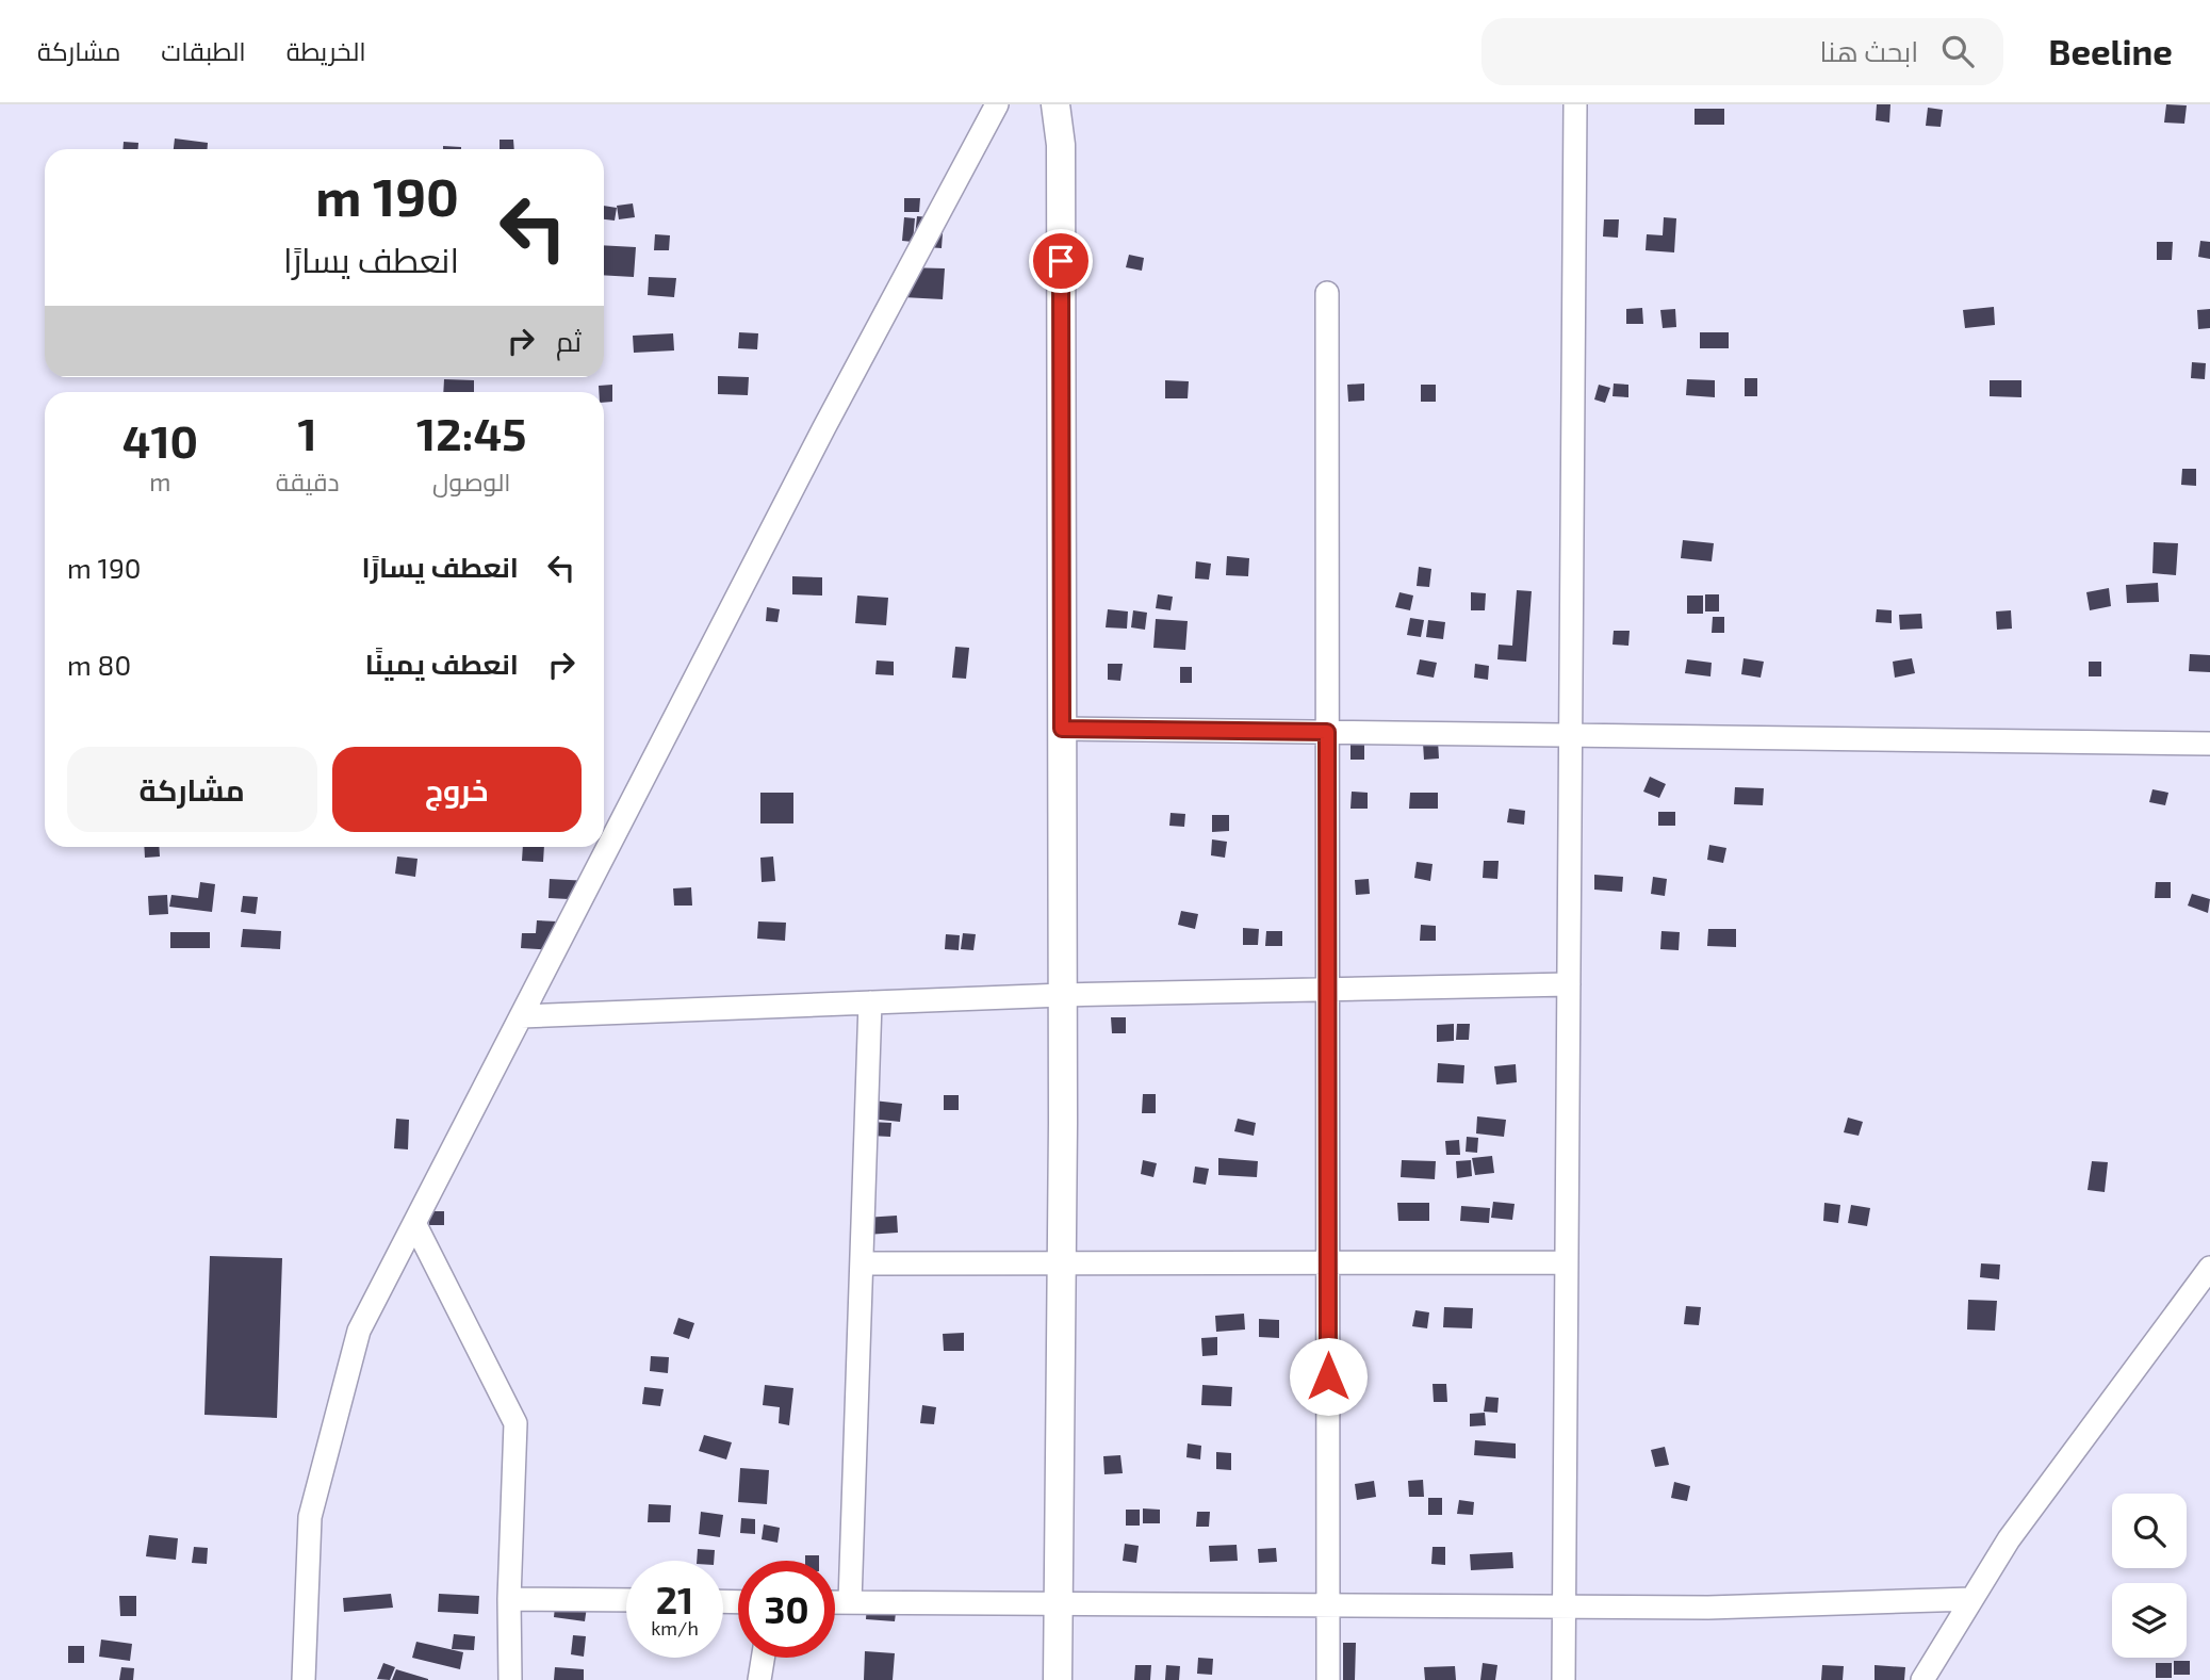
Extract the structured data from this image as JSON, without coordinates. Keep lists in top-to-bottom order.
{
  "page": {
    "header": "Beeline",
    "search": "ابحث هنا",
    "nav": ["الخريطة", "الطبقات", "مشاركة"],
    "turn": ["190 m", "انعطف يسارًا"],
    "then": "ثم",
    "eta": [
      "12:45",
      "الوصول",
      "1",
      "دقيقة",
      "410",
      "m"
    ],
    "list": [
      {
        "name": "انعطف يسارًا",
        "value": "190 m"
      },
      {
        "name": "انعطف يمينًا",
        "value": "80 m"
      }
    ],
    "buttons": ["خروج", "مشاركة"],
    "speed": "21 km/h",
    "limit": "30"
  }
}
